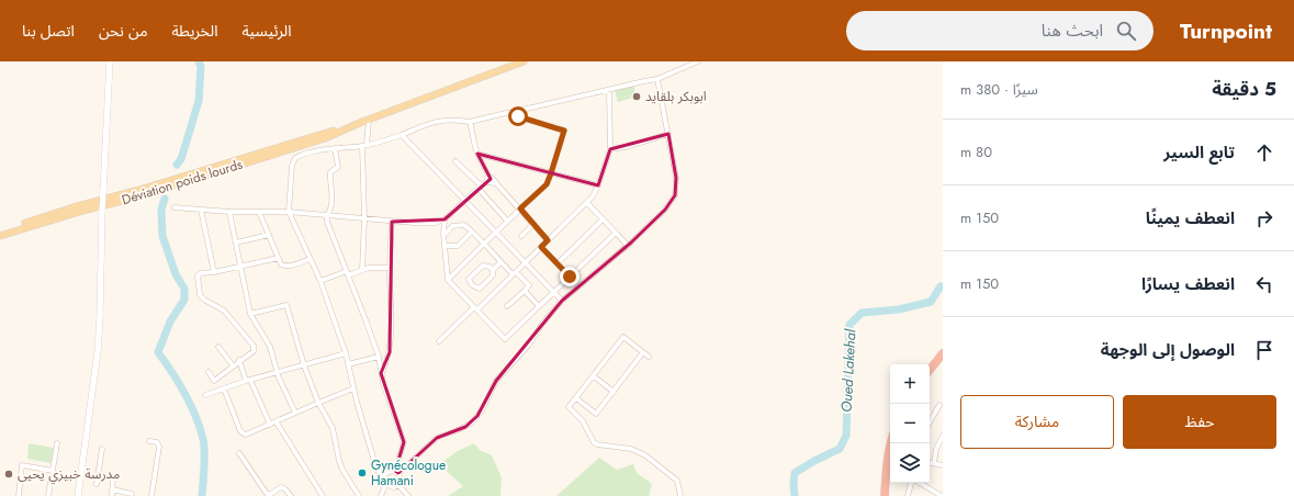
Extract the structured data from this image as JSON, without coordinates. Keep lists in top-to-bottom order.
{
  "streets": {
    "main road": ["Déviation poids lourds"]
  },
  "water": ["Oued Lakehal"],
  "places": ["ابوبكر بلقايد", "Gynécologue Hamani", "مدرسة خبيزي يحيى"],
  "page": {
    "header": "Turnpoint",
    "search": "ابحث هنا",
    "nav": [
      "الرئيسية",
      "الخريطة",
      "من نحن",
      "اتصل بنا"
    ],
    "heading": ["5 دقيقة", "سيرًا · 380 m"],
    "list": [
      ["تابع السير", "80 m"],
      ["انعطف يمينًا", "150 m"],
      ["انعطف يسارًا", "150 m"],
      "الوصول إلى الوجهة"
    ],
    "map_buttons": ["+", "−"],
    "buttons": ["حفظ", "مشاركة"]
  }
}
